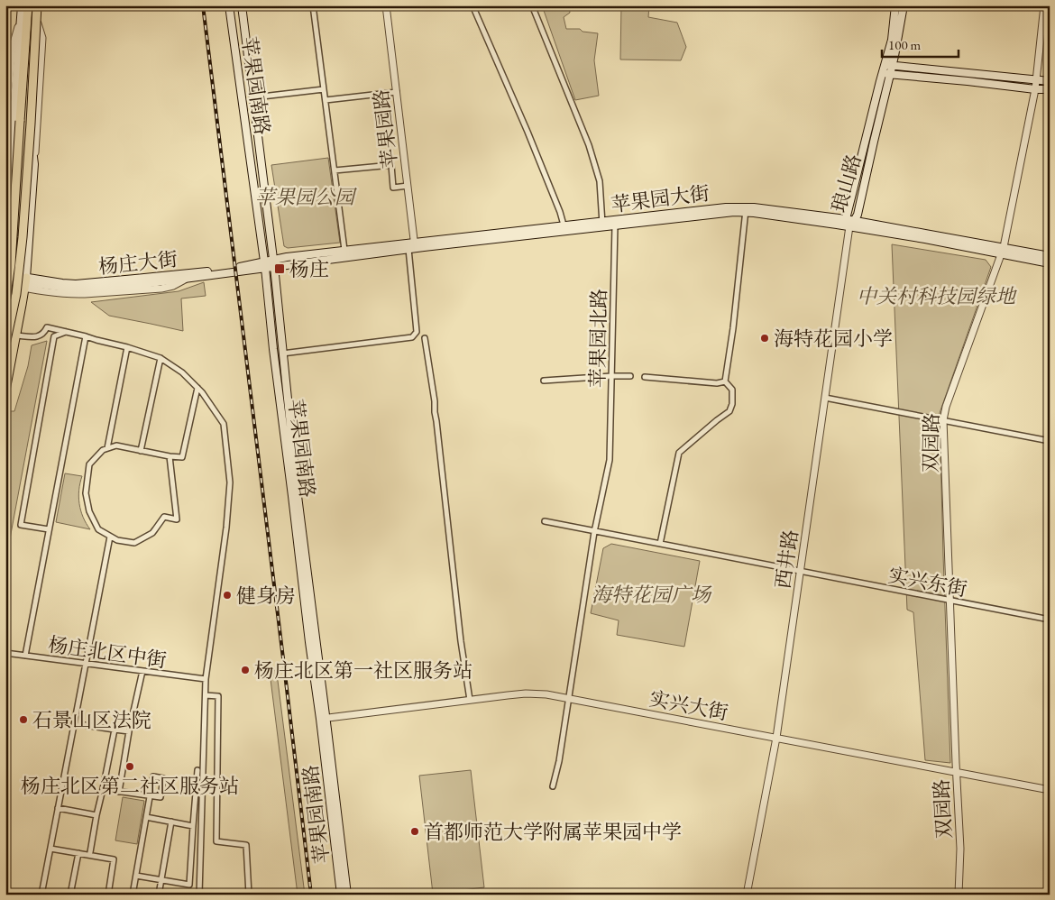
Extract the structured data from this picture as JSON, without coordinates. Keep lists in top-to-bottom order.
{
  "streets": {
    "main road": [
      "苹果园南路",
      "琅山路",
      "苹果园大街",
      "杨庄大街"
    ],
    "street": [
      "苹果园路",
      "苹果园北路",
      "双园路",
      "西井路",
      "实兴东街",
      "杨庄北区中街",
      "实兴大街"
    ]
  },
  "crossings": [
    ["苹果园南路", "苹果园大街"],
    ["苹果园南路", "杨庄大街"],
    ["苹果园南路", "实兴大街"],
    ["苹果园路", "苹果园大街"],
    ["琅山路", "苹果园大街"],
    ["琅山路", "西井路"],
    ["苹果园大街", "杨庄大街"],
    ["苹果园大街", "苹果园北路"],
    ["苹果园大街", "双园路"],
    ["苹果园大街", "西井路"],
    ["苹果园北路", "实兴东街"],
    ["苹果园北路", "实兴大街"],
    ["双园路", "实兴东街"],
    ["双园路", "实兴大街"],
    ["西井路", "实兴东街"],
    ["西井路", "实兴大街"]
  ],
  "parks": ["苹果园公园", "中关村科技园绿地", "海特花园广场"],
  "places": {
    "transit": ["杨庄"],
    "other": [
      "海特花园小学",
      "健身房",
      "杨庄北区第一社区服务站",
      "石景山区法院",
      "杨庄北区第二社区服务站",
      "首都师范大学附属苹果园中学"
    ]
  },
  "scale_bar": "100 m"
}
